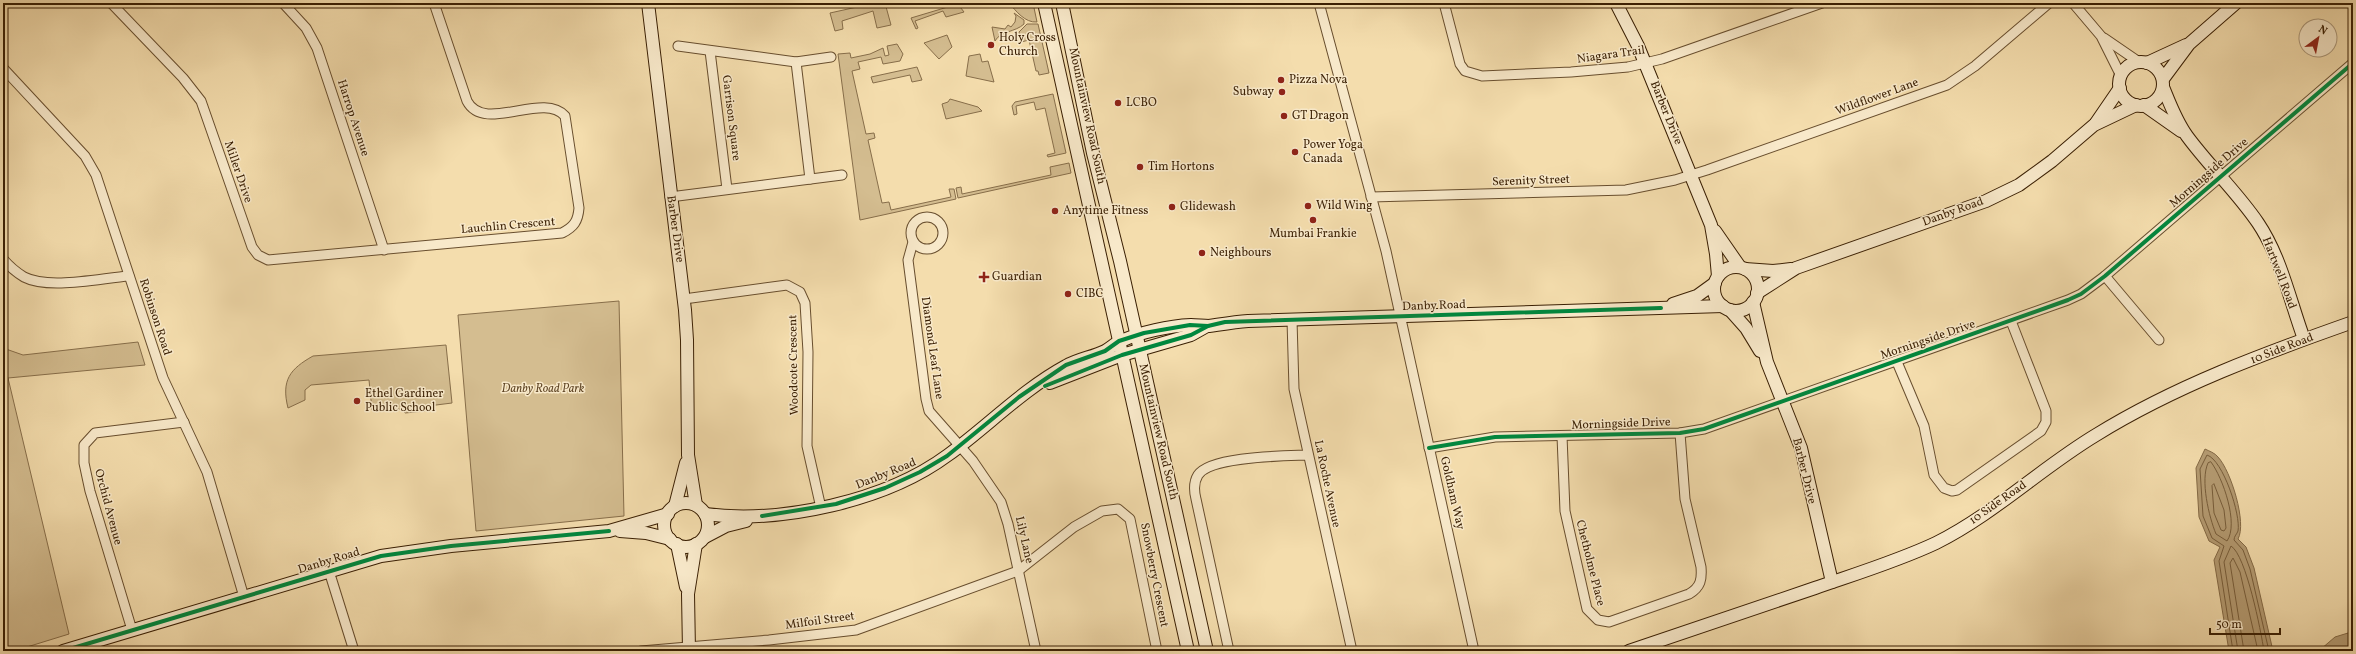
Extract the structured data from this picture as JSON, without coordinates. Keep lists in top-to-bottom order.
{
  "streets": {
    "street": [
      "Niagara Trail",
      "Wildflower Lane",
      "Barber Drive",
      "Mountainview Road South",
      "Harrop Avenue",
      "Garrison Square",
      "Miller Drive",
      "Morningside Drive",
      "Serenity Street",
      "Danby Road",
      "Lauchlin Crescent",
      "Hartwell Road",
      "Robinson Road",
      "Diamond Leaf Lane",
      "10 Side Road",
      "Woodcote Crescent",
      "La Roche Avenue",
      "Goldham Way",
      "Orchid Avenue",
      "Lily Lane",
      "Chetholme Place",
      "Snowberry Crescent",
      "Milfoil Street"
    ]
  },
  "crossings": [
    ["Niagara Trail", "Barber Drive"],
    ["Wildflower Lane", "Barber Drive"],
    ["Wildflower Lane", "Serenity Street"],
    ["Barber Drive", "Morningside Drive"],
    ["Barber Drive", "Serenity Street"],
    ["Barber Drive", "Danby Road"],
    ["Barber Drive", "10 Side Road"],
    ["Barber Drive", "Woodcote Crescent"],
    ["Mountainview Road South", "Danby Road"],
    ["Harrop Avenue", "Miller Drive"],
    ["Harrop Avenue", "Lauchlin Crescent"],
    ["Miller Drive", "Lauchlin Crescent"],
    ["Morningside Drive", "Hartwell Road"],
    ["Morningside Drive", "Goldham Way"],
    ["Morningside Drive", "Chetholme Place"],
    ["Danby Road", "Hartwell Road"],
    ["Danby Road", "Robinson Road"],
    ["Danby Road", "Diamond Leaf Lane"],
    ["Danby Road", "Woodcote Crescent"],
    ["Danby Road", "La Roche Avenue"],
    ["Danby Road", "Goldham Way"],
    ["Danby Road", "Orchid Avenue"],
    ["Danby Road", "Lily Lane"],
    ["Hartwell Road", "10 Side Road"],
    ["Robinson Road", "Orchid Avenue"],
    ["Diamond Leaf Lane", "Lily Lane"],
    ["Lily Lane", "Snowberry Crescent"],
    ["Lily Lane", "Milfoil Street"],
    ["Snowberry Crescent", "Milfoil Street"]
  ],
  "parks": ["Danby Road Park"],
  "places": {
    "other": [
      "Holy Cross Church",
      "Pizza Nova",
      "Subway",
      "LCBO",
      "GT Dragon",
      "Power Yoga Canada",
      "Tim Hortons",
      "Wild Wing",
      "Glidewash",
      "Anytime Fitness",
      "Mumbai Frankie",
      "Neighbours",
      "CIBC",
      "Ethel Gardiner Public School"
    ],
    "health": ["Guardian"]
  },
  "scale_bar": "50 m",
  "north": "top right"
}
